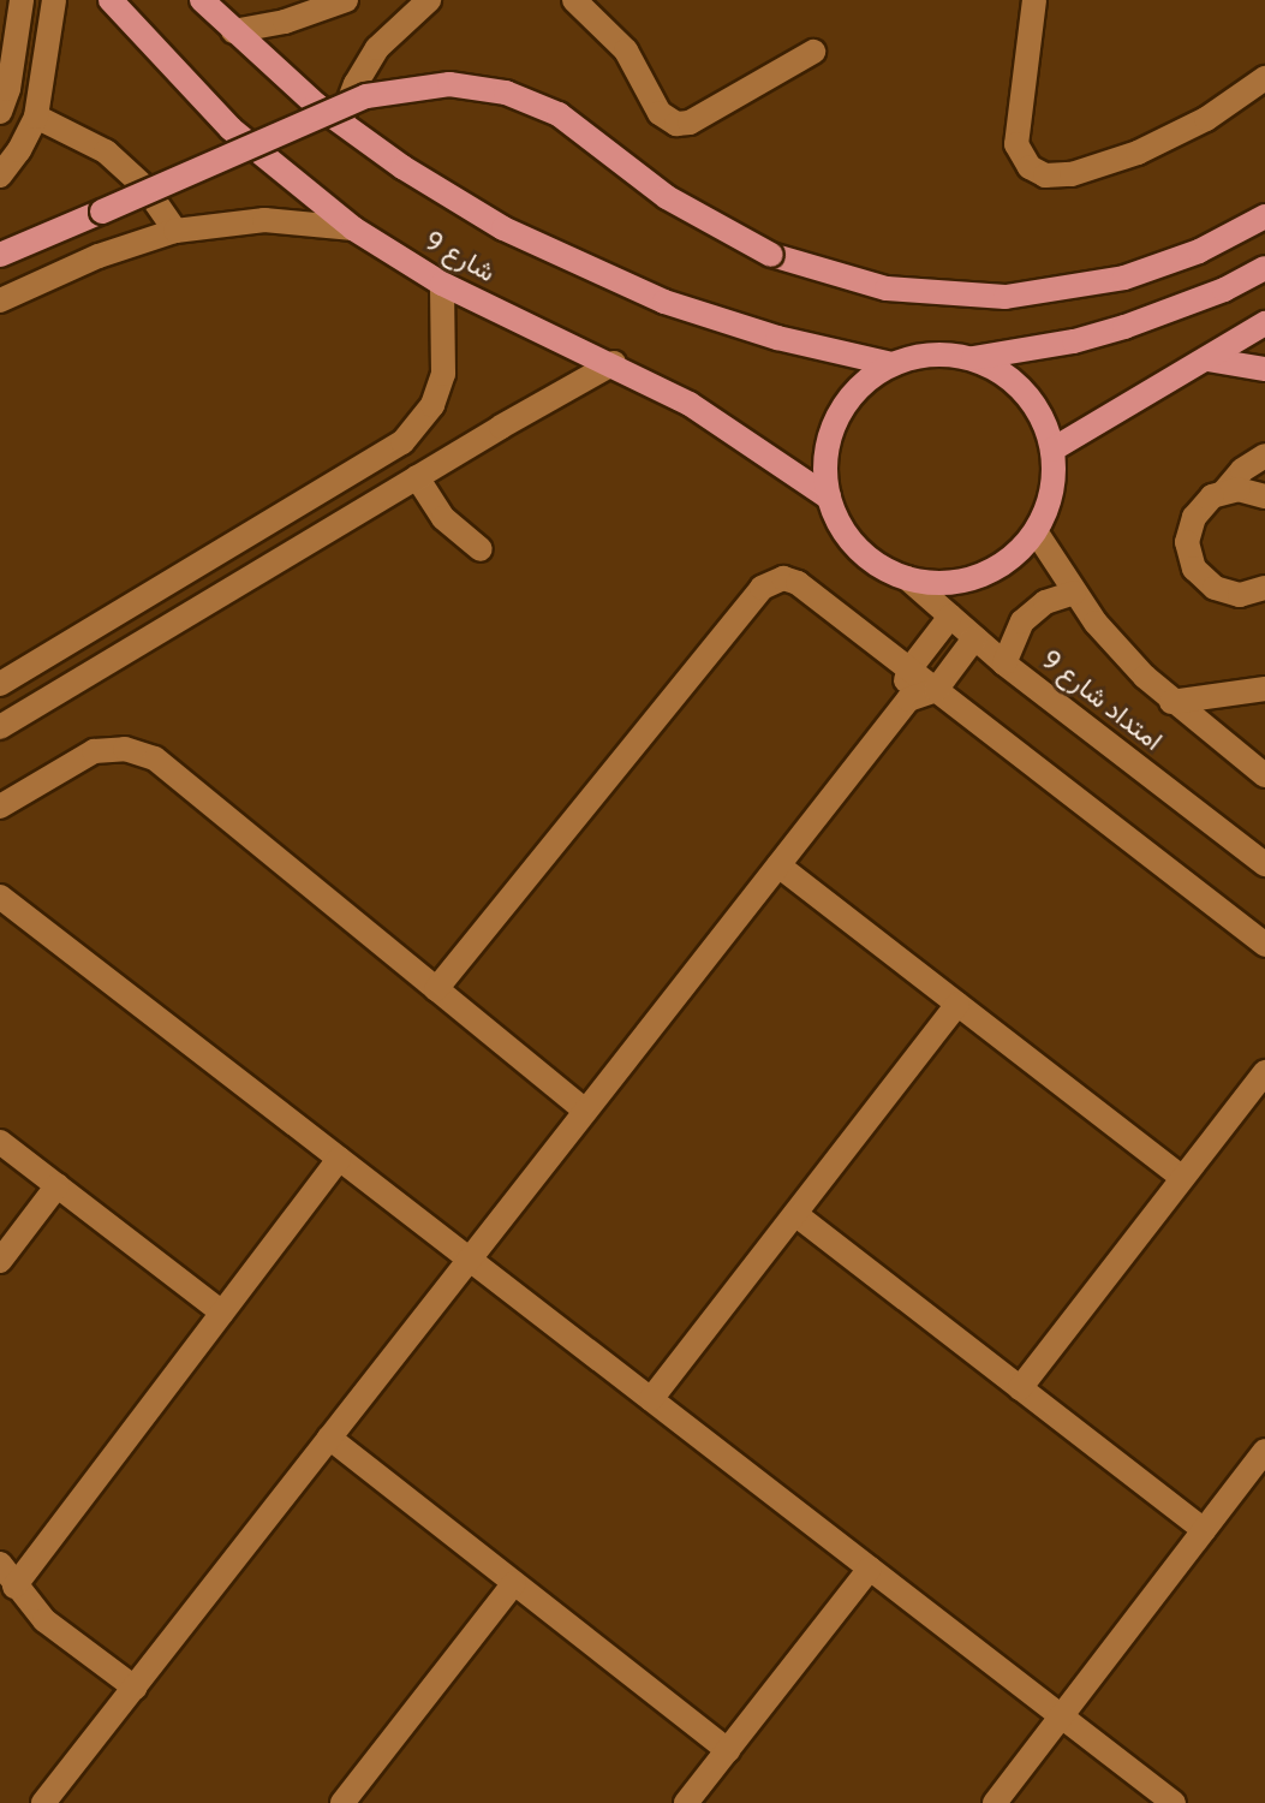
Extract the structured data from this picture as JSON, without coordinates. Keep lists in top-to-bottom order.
{
  "streets": {
    "main road": ["شارع 9"],
    "street": ["امتداد شارع 9"]
  },
  "crossings": [
    ["شارع 9", "امتداد شارع 9"]
  ]
}
